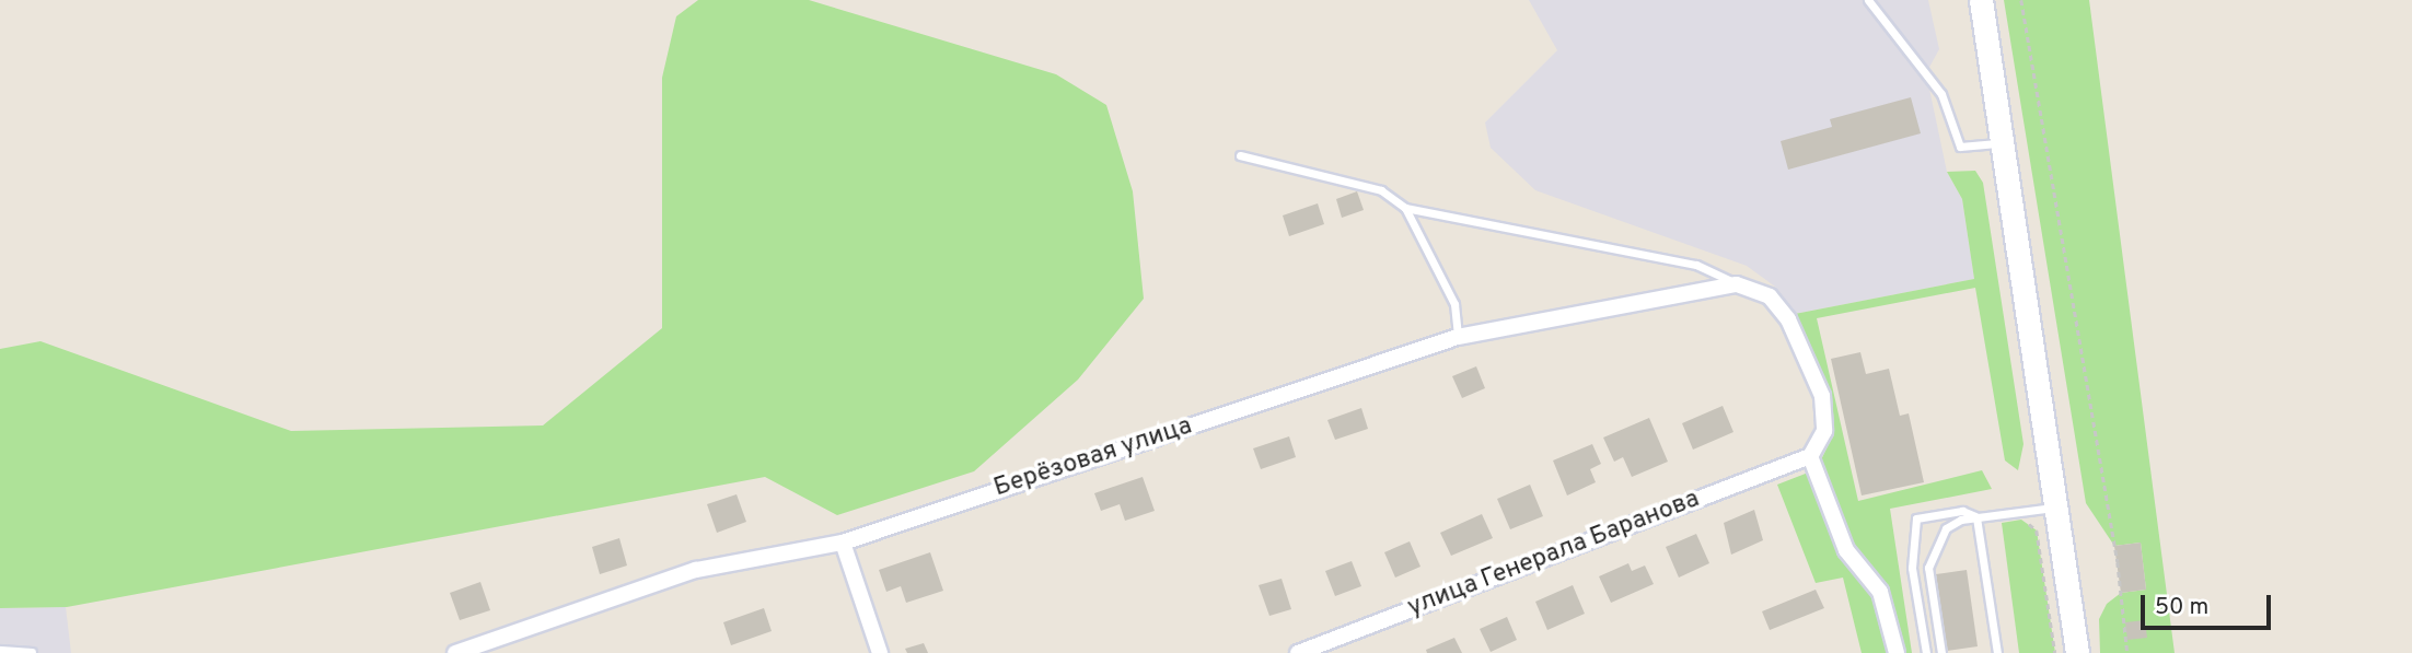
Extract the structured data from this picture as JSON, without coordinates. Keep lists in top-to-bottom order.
{
  "streets": {
    "street": ["Берёзовая улица", "улица Генерала Баранова"]
  },
  "scale_bar": "50 m"
}
